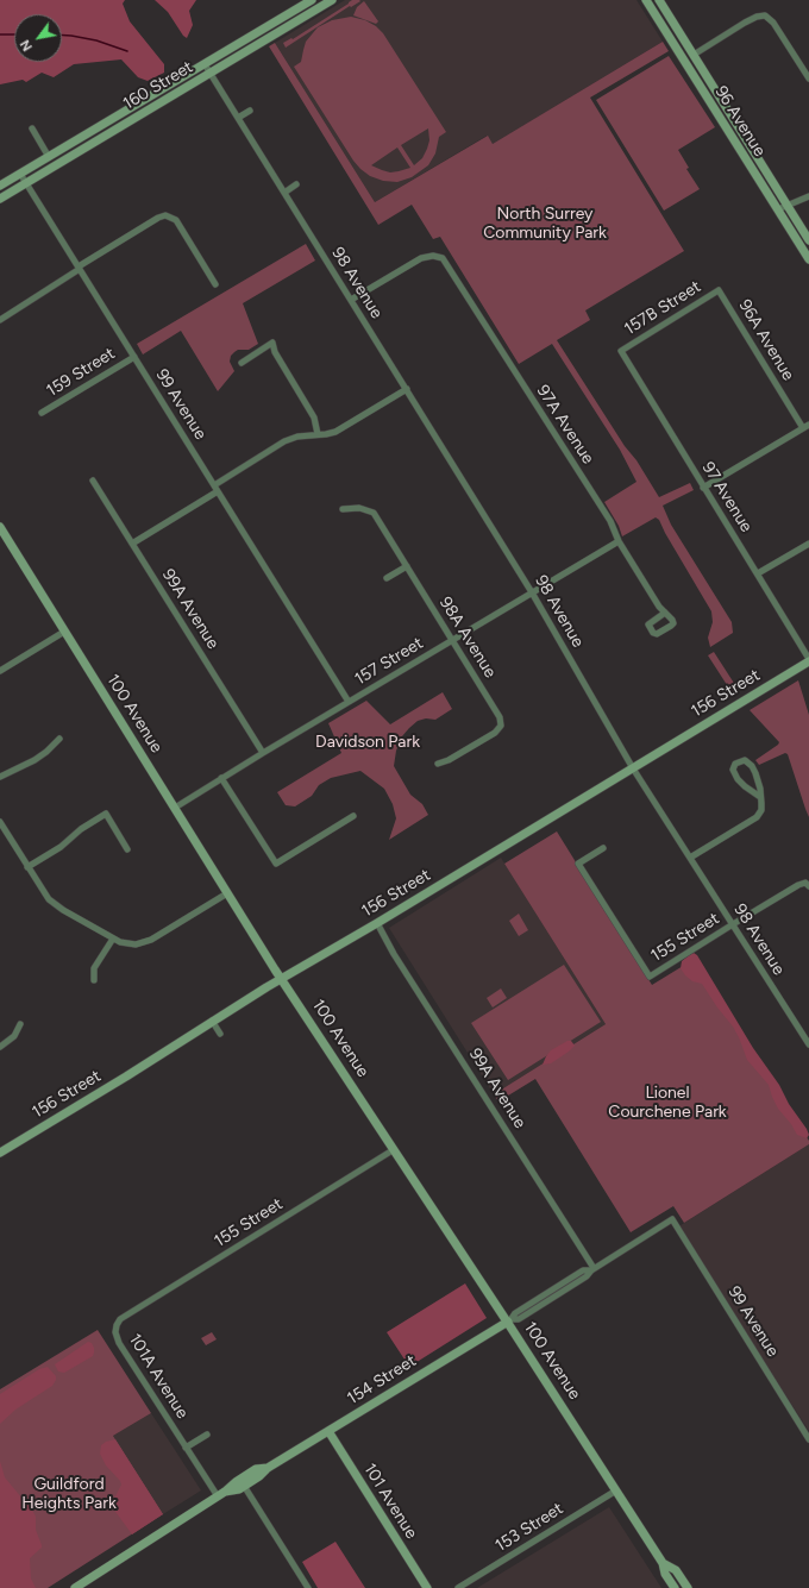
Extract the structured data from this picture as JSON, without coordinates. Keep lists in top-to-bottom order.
{
  "streets": {
    "main road": [
      "160 Street",
      "96 Avenue",
      "156 Street",
      "100 Avenue",
      "154 Street",
      "101 Avenue"
    ],
    "street": [
      "98 Avenue",
      "157B Street",
      "96A Avenue",
      "159 Street",
      "99 Avenue",
      "97A Avenue",
      "97 Avenue",
      "99A Avenue",
      "98A Avenue",
      "157 Street",
      "155 Street",
      "101A Avenue",
      "153 Street"
    ]
  },
  "crossings": [
    ["160 Street", "98 Avenue"],
    ["160 Street", "99 Avenue"],
    ["98 Avenue", "97A Avenue"],
    ["98 Avenue", "157 Street"],
    ["98 Avenue", "156 Street"],
    ["98 Avenue", "155 Street"],
    ["157B Street", "96A Avenue"],
    ["157B Street", "97 Avenue"],
    ["159 Street", "99 Avenue"],
    ["99 Avenue", "157 Street"],
    ["99 Avenue", "154 Street"],
    ["97A Avenue", "157 Street"],
    ["97 Avenue", "156 Street"],
    ["99A Avenue", "157 Street"],
    ["99A Avenue", "156 Street"],
    ["99A Avenue", "154 Street"],
    ["98A Avenue", "157 Street"],
    ["157 Street", "100 Avenue"],
    ["156 Street", "100 Avenue"],
    ["100 Avenue", "155 Street"],
    ["100 Avenue", "154 Street"],
    ["100 Avenue", "153 Street"],
    ["155 Street", "101A Avenue"],
    ["101A Avenue", "154 Street"],
    ["154 Street", "101 Avenue"]
  ],
  "parks": [
    "North Surrey Community Park",
    "Davidson Park",
    "Lionel Courchene Park",
    "Guildford Heights Park"
  ],
  "north": "bottom left"
}
